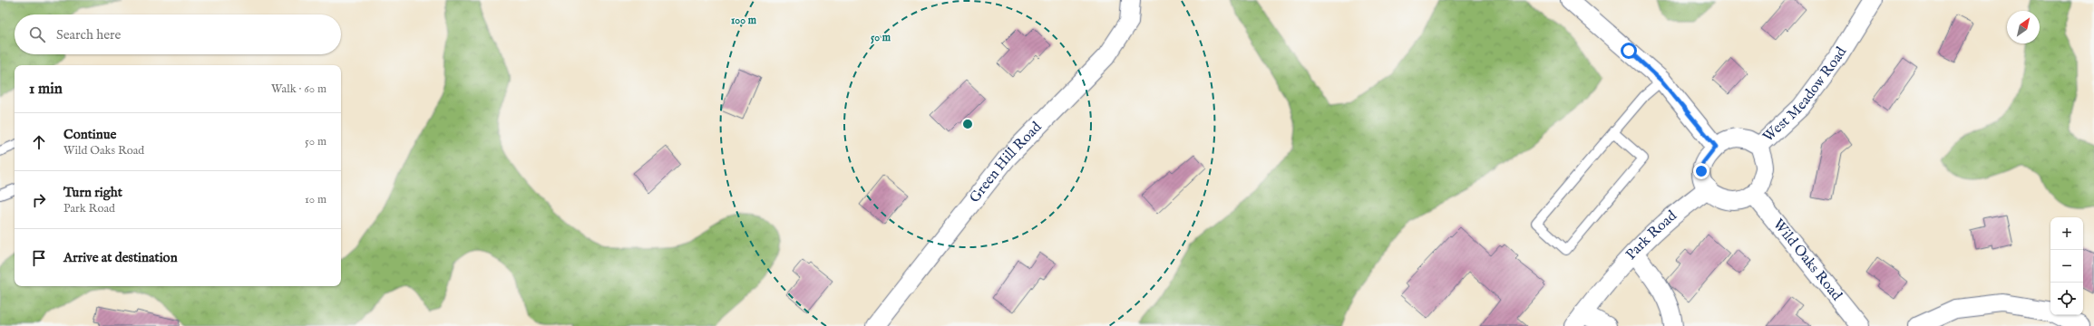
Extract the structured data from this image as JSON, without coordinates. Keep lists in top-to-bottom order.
{
  "streets": {
    "street": [
      "West Meadow Road",
      "Green Hill Road",
      "Park Road",
      "Wild Oaks Road"
    ]
  },
  "crossings": [
    ["West Meadow Road", "Park Road"],
    ["West Meadow Road", "Wild Oaks Road"],
    ["Park Road", "Wild Oaks Road"]
  ],
  "north": "top right",
  "page": {
    "search": "Search here",
    "heading": ["1 min", "Walk · 60 m"],
    "list": [
      ["Continue", "Wild Oaks Road", "50 m"],
      ["Turn right", "Park Road", "10 m"],
      "Arrive at destination"
    ],
    "map_buttons": ["+", "−"]
  },
  "rings": ["100 m", "50 m"]
}
